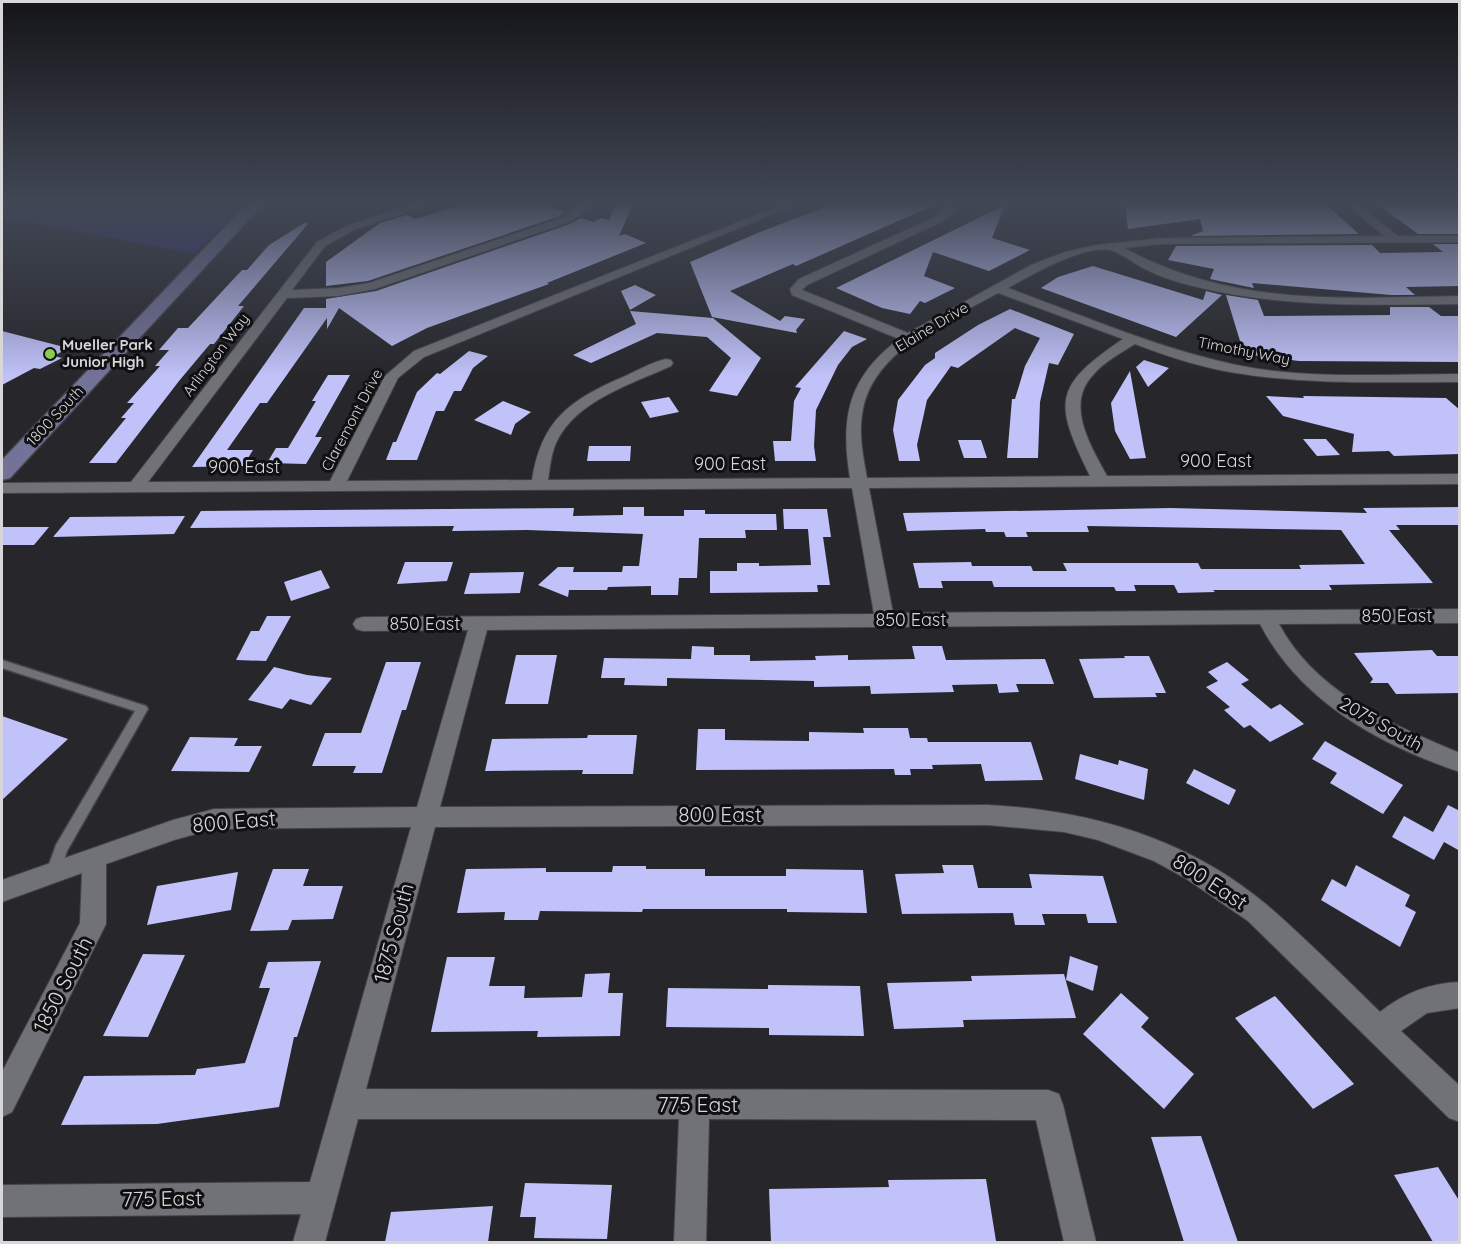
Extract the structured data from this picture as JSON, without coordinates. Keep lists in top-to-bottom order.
{
  "streets": {
    "main road": ["1800 South"],
    "street": [
      "Elaine Drive",
      "Timothy Way",
      "Arlington Way",
      "Claremont Drive",
      "900 East",
      "850 East",
      "2075 South",
      "800 East",
      "1875 South",
      "1850 South",
      "775 East"
    ]
  },
  "crossings": [
    ["Elaine Drive", "Timothy Way"],
    ["Elaine Drive", "900 East"],
    ["Elaine Drive", "850 East"],
    ["Arlington Way", "900 East"],
    ["Claremont Drive", "900 East"],
    ["850 East", "2075 South"],
    ["850 East", "1875 South"],
    ["800 East", "1875 South"],
    ["800 East", "1850 South"],
    ["1875 South", "775 East"]
  ],
  "places": ["Mueller Park Junior High"]
}
